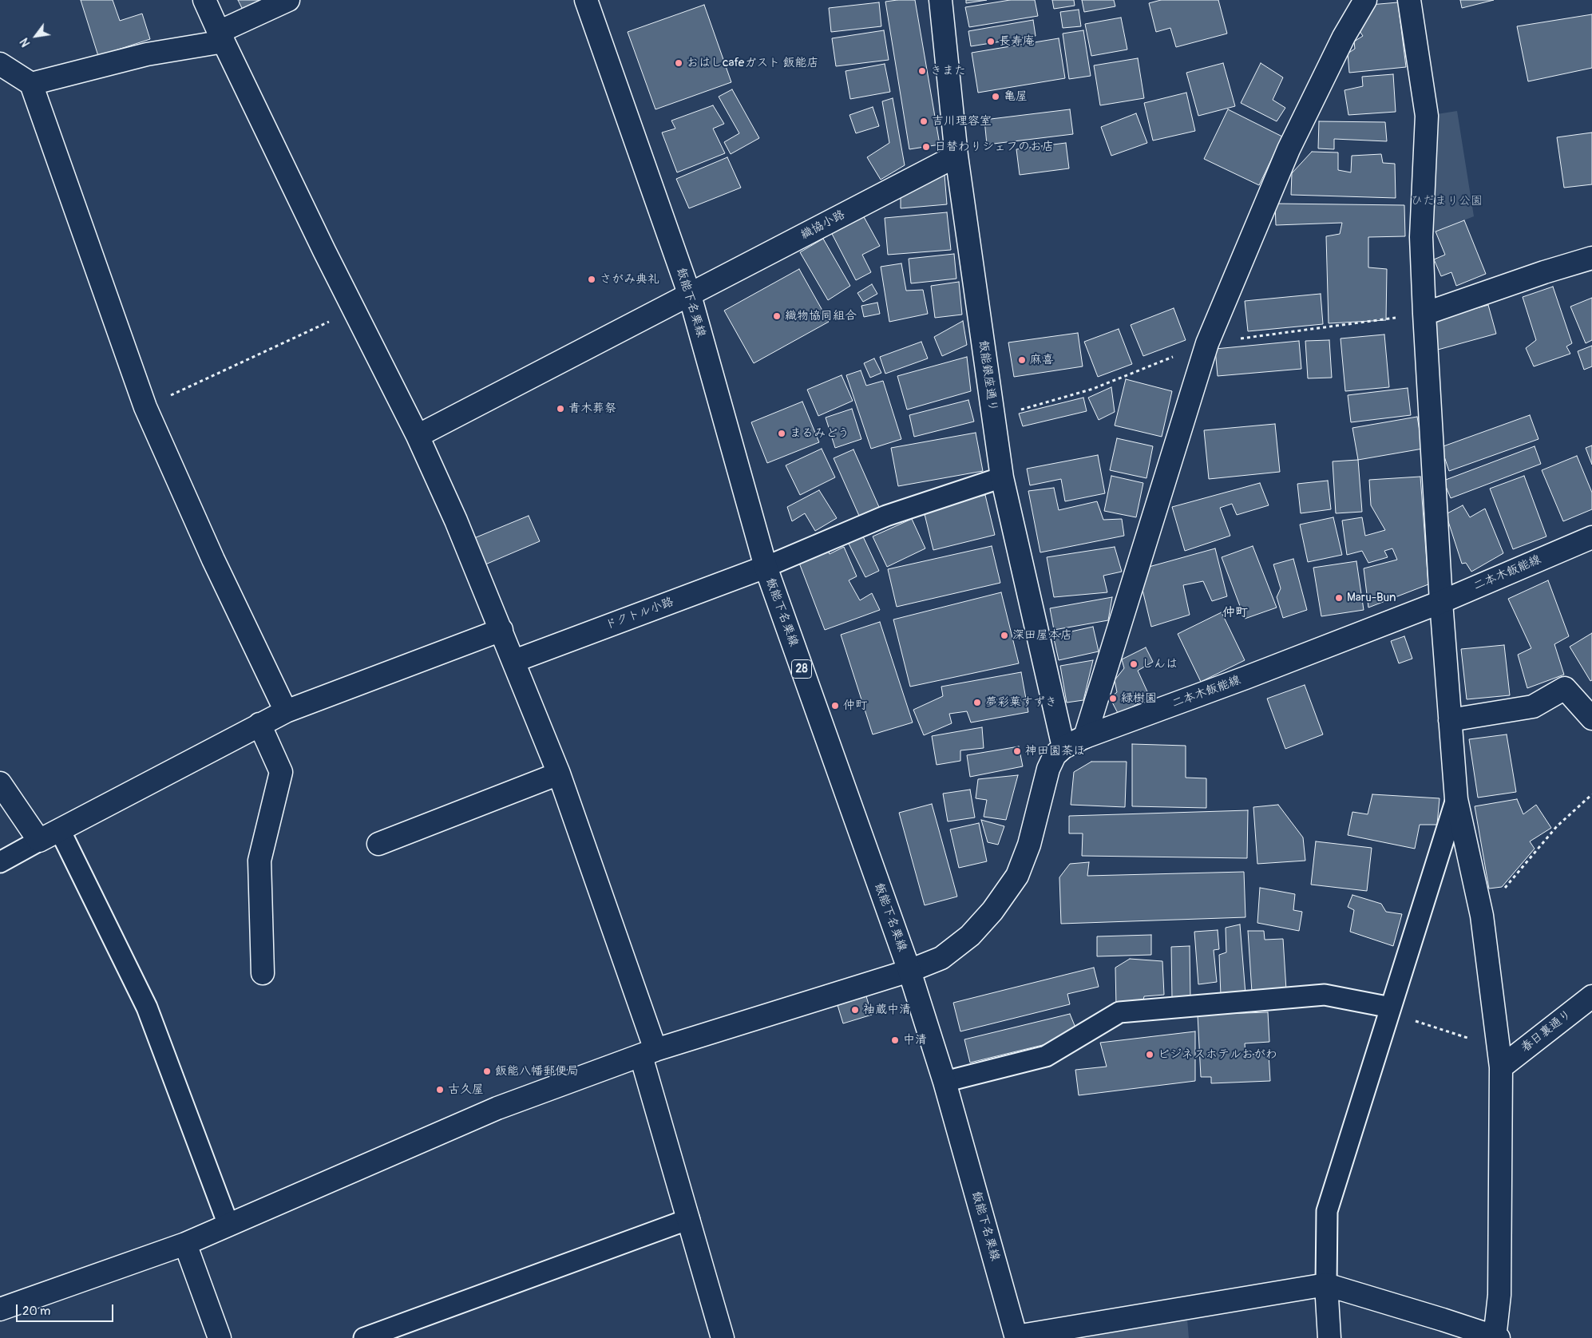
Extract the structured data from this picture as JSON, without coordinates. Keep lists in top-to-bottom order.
{
  "streets": {
    "street": [
      "織協小路",
      "飯能下名栗線",
      "飯能銀座通り",
      "二本木飯能線",
      "ドクトル小路",
      "28",
      "春日裏通り"
    ]
  },
  "crossings": [
    ["織協小路", "飯能下名栗線"],
    ["織協小路", "飯能銀座通り"],
    ["飯能下名栗線", "二本木飯能線"],
    ["飯能下名栗線", "ドクトル小路"],
    ["飯能銀座通り", "二本木飯能線"]
  ],
  "districts": ["仲町"],
  "parks": ["ひだまり公園"],
  "places": [
    "長寿庵",
    "おはしcafeガスト 飯能店",
    "きまた",
    "亀屋",
    "吉川理容室",
    "日替わりシェフのお店",
    "さがみ典礼",
    "織物協同組合",
    "麻喜",
    "青木葬祭",
    "まるみどう",
    "Maru-Bun",
    "深田屋本店",
    "しんは",
    "緑樹園",
    "夢彩菓すずき",
    "仲町",
    "神田園茶ほ",
    "袖蔵中清",
    "中清",
    "ビジネスホテルおがわ",
    "飯能八幡郵便局",
    "古久屋"
  ],
  "scale_bar": "20 m",
  "north": "bottom left"
}
